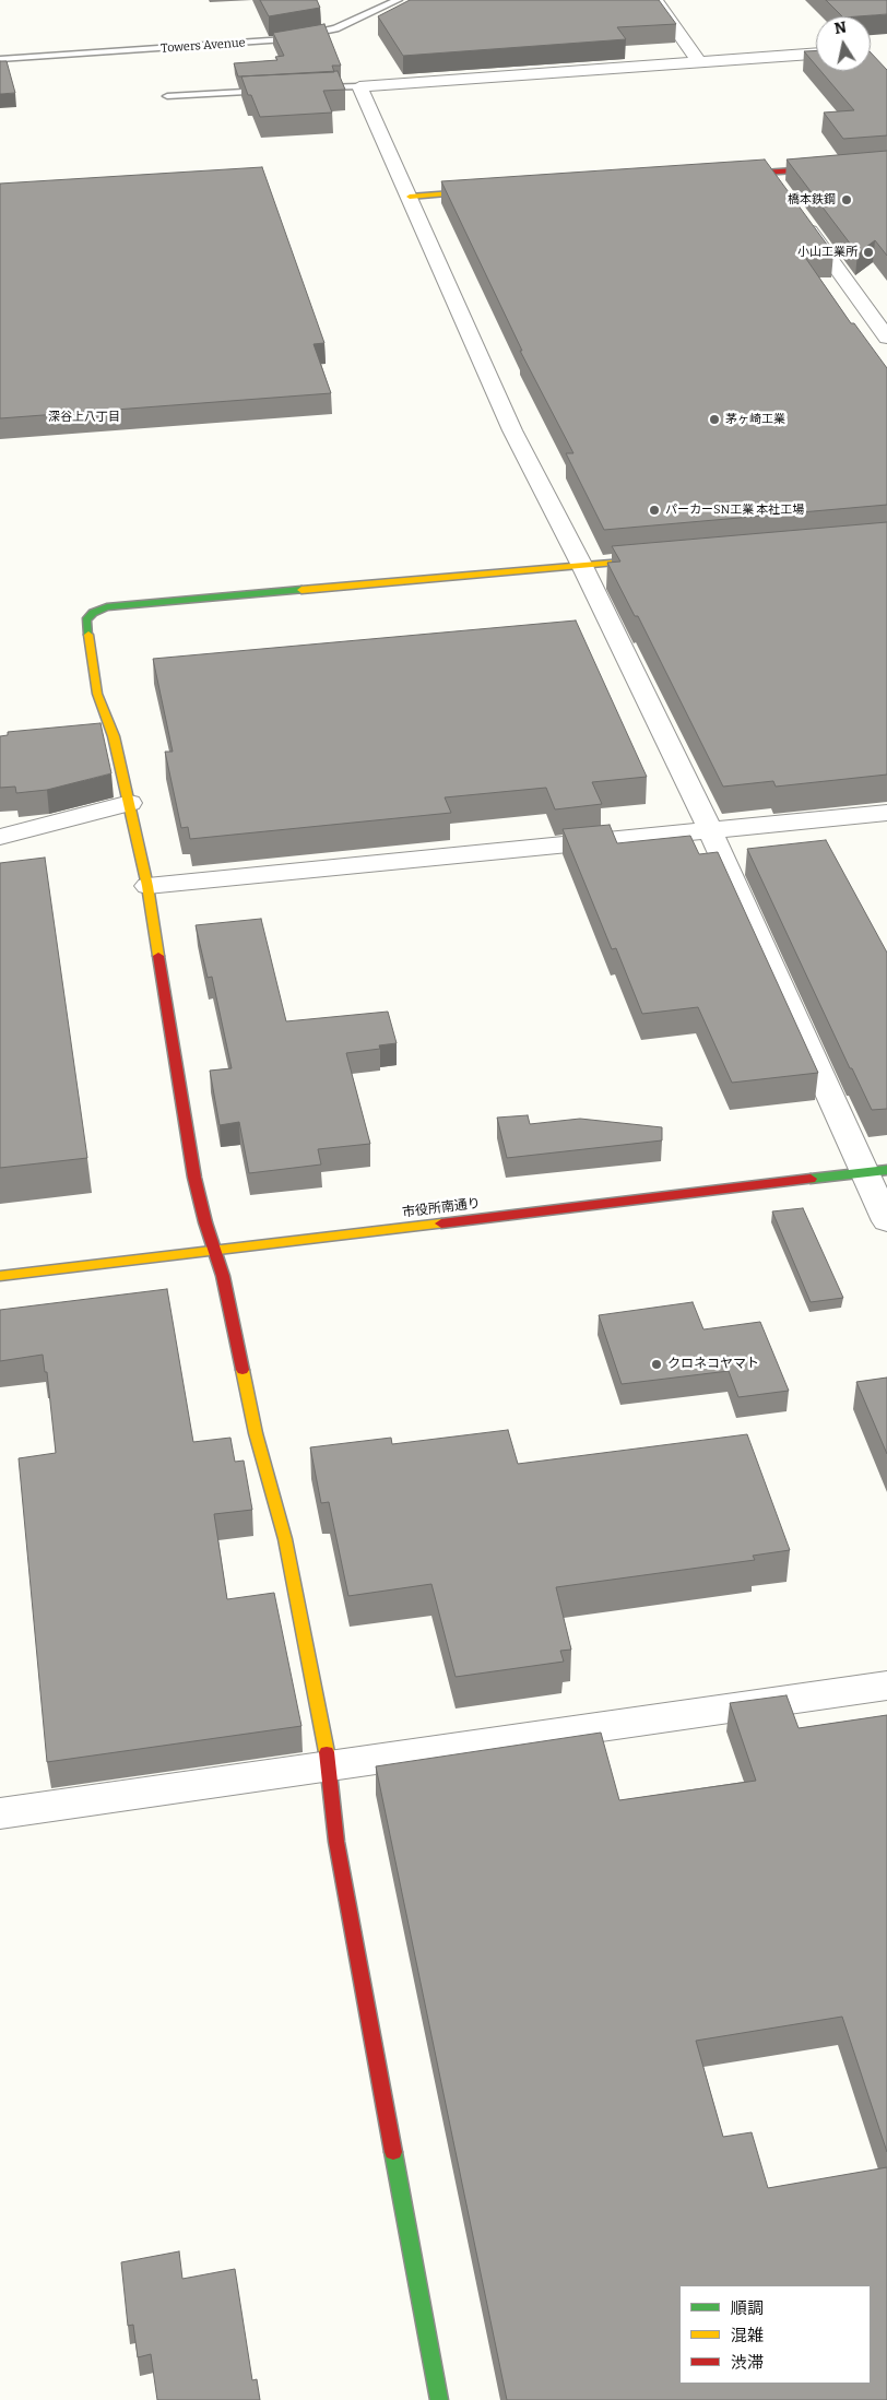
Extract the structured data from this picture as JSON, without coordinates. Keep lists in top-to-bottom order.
{
  "streets": {
    "street": ["市役所南通り"],
    "lane": ["Towers Avenue"]
  },
  "districts": ["深谷上八丁目"],
  "places": [
    "橋本鉄鋼",
    "小山工業所",
    "茅ヶ崎工業",
    "パーカーSN工業 本社工場",
    "クロネコヤマト"
  ],
  "legend": ["順調", "混雑", "渋滞"],
  "north": "top"
}
